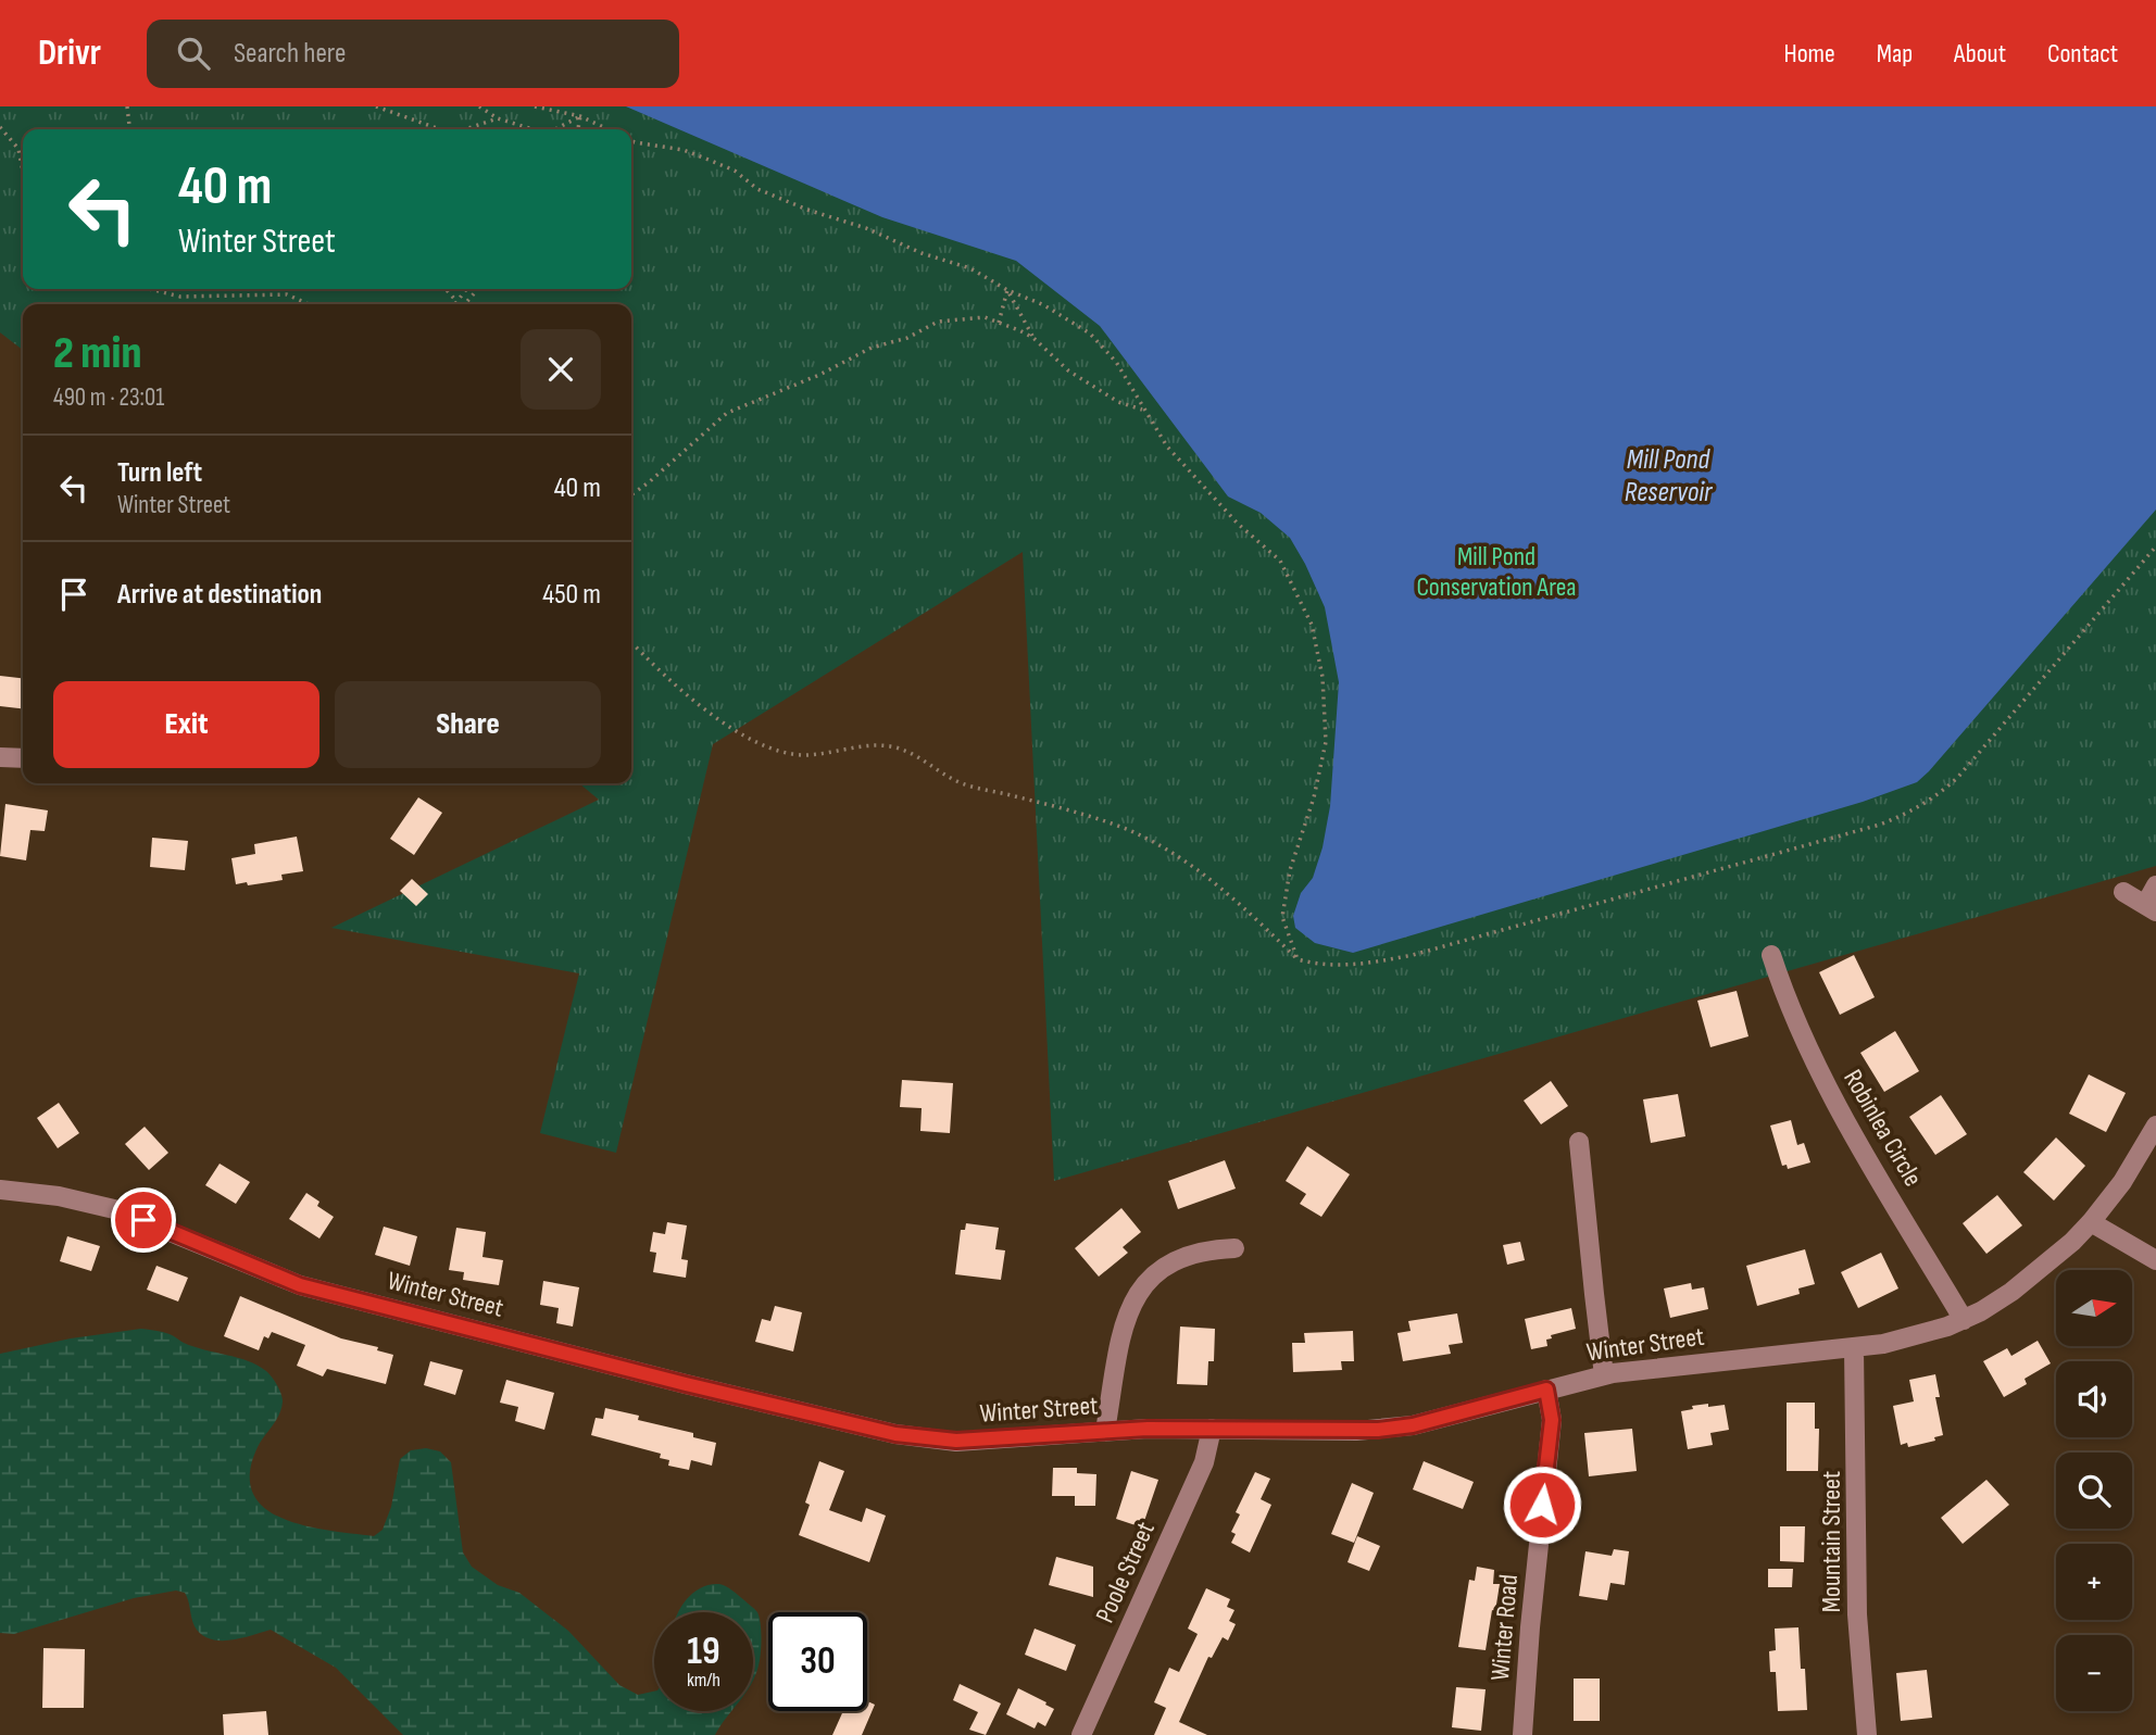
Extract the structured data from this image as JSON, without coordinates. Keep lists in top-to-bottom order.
{
  "streets": {
    "street": [
      "Robinlea Circle",
      "Winter Street",
      "Mountain Street",
      "Poole Street",
      "Winter Road"
    ]
  },
  "crossings": [
    ["Robinlea Circle", "Winter Street"],
    ["Winter Street", "Mountain Street"],
    ["Winter Street", "Poole Street"],
    ["Winter Street", "Winter Road"]
  ],
  "water": ["Mill Pond Reservoir"],
  "parks": ["Mill Pond Conservation Area"],
  "north": "right",
  "page": {
    "header": "Drivr",
    "search": "Search here",
    "nav": [
      "Home",
      "Map",
      "About",
      "Contact"
    ],
    "turn": ["40 m", "Winter Street"],
    "heading": ["2 min", "490 m · 23:01"],
    "list": [
      {
        "name": "Turn left",
        "note": "Winter Street",
        "value": "40 m"
      },
      {
        "name": "Arrive at destination",
        "value": "450 m"
      }
    ],
    "buttons": ["Exit", "Share"],
    "map_buttons": ["+", "−"],
    "speed": "19 km/h",
    "limit": "30"
  }
}
